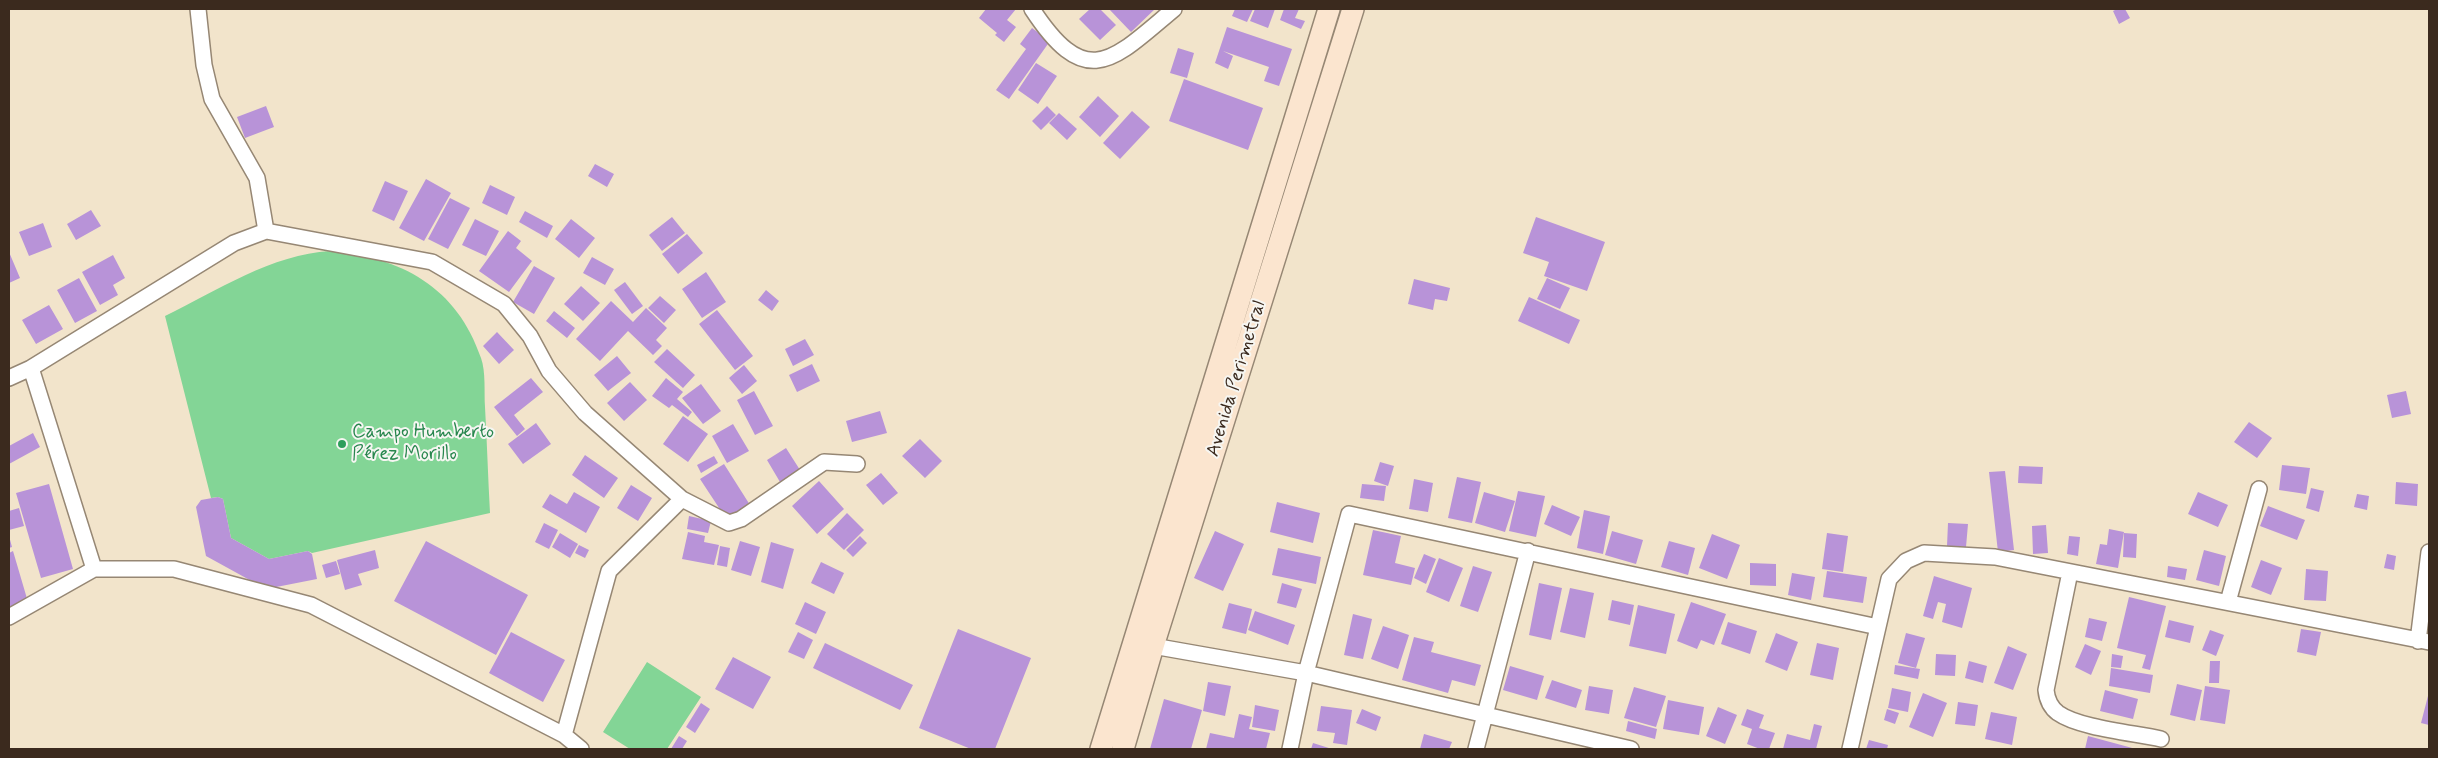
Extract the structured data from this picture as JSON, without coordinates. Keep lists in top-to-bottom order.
{
  "streets": {
    "main road": ["Avenida Perimetral"]
  },
  "places": ["Campo Humberto Pérez Morillo"]
}
